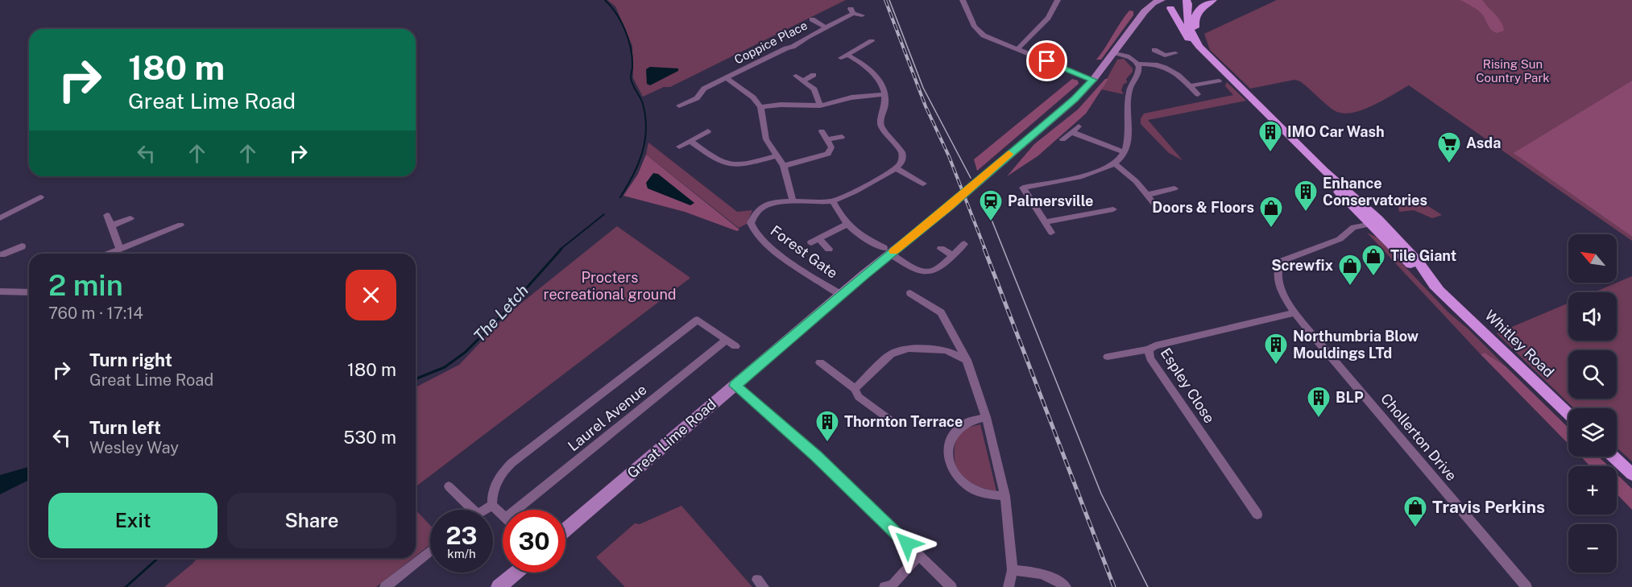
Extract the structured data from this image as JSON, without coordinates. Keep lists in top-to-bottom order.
{
  "streets": {
    "main road": ["Whitley Road", "Great Lime Road"],
    "street": [
      "Coppice Place",
      "Forest Gate",
      "Espley Close",
      "Laurel Avenue",
      "Chollerton Drive"
    ]
  },
  "crossings": [
    ["Forest Gate", "Great Lime Road"],
    ["Whitley Road", "Chollerton Drive"],
    ["Espley Close", "Chollerton Drive"]
  ],
  "water": ["The Letch"],
  "parks": ["Rising Sun Country Park", "Procters recreational ground"],
  "places": {
    "building": [
      "IMO Car Wash",
      "Enhance Conservatories",
      "Northumbria Blow Mouldings LTd",
      "BLP",
      "Thornton Terrace"
    ],
    "supermarket": ["Asda"],
    "station": ["Palmersville"],
    "shop": [
      "Doors & Floors",
      "Tile Giant",
      "Screwfix",
      "Travis Perkins"
    ]
  },
  "north": "top left",
  "page": {
    "turn": ["180 m", "Great Lime Road"],
    "map_buttons": ["+", "−"],
    "heading": ["2 min", "760 m · 17:14"],
    "list": [
      {
        "name": "Turn right",
        "note": "Great Lime Road",
        "value": "180 m"
      },
      {
        "name": "Turn left",
        "note": "Wesley Way",
        "value": "530 m"
      }
    ],
    "buttons": ["Exit", "Share"],
    "speed": "23 km/h",
    "limit": "30"
  }
}
